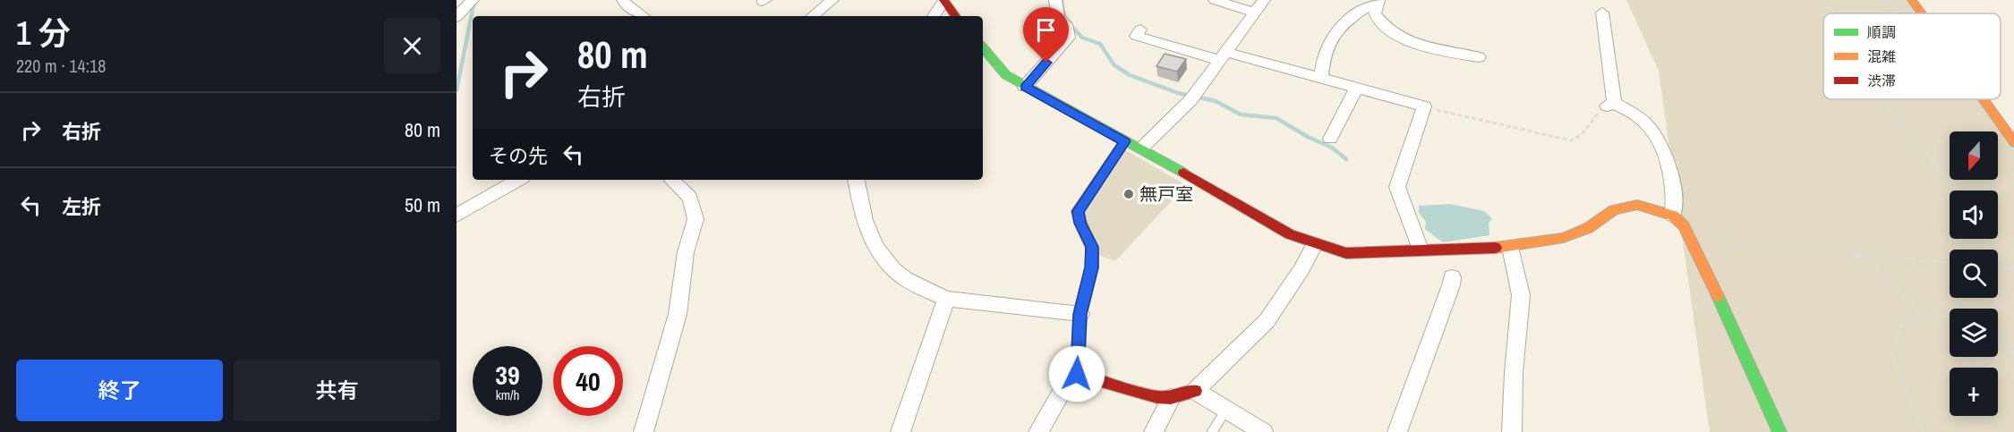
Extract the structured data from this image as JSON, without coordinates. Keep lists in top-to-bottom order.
{
  "places": ["無戸室"],
  "legend": ["順調", "混雑", "渋滞"],
  "north": "bottom",
  "page": {
    "heading": ["1 分", "220 m · 14:18"],
    "turn": ["80 m", "右折"],
    "list": [
      {
        "name": "右折",
        "value": "80 m"
      },
      {
        "name": "左折",
        "value": "50 m"
      }
    ],
    "then": "その先",
    "map_buttons": "+",
    "speed": "39 km/h",
    "limit": "40",
    "buttons": ["終了", "共有"]
  }
}
